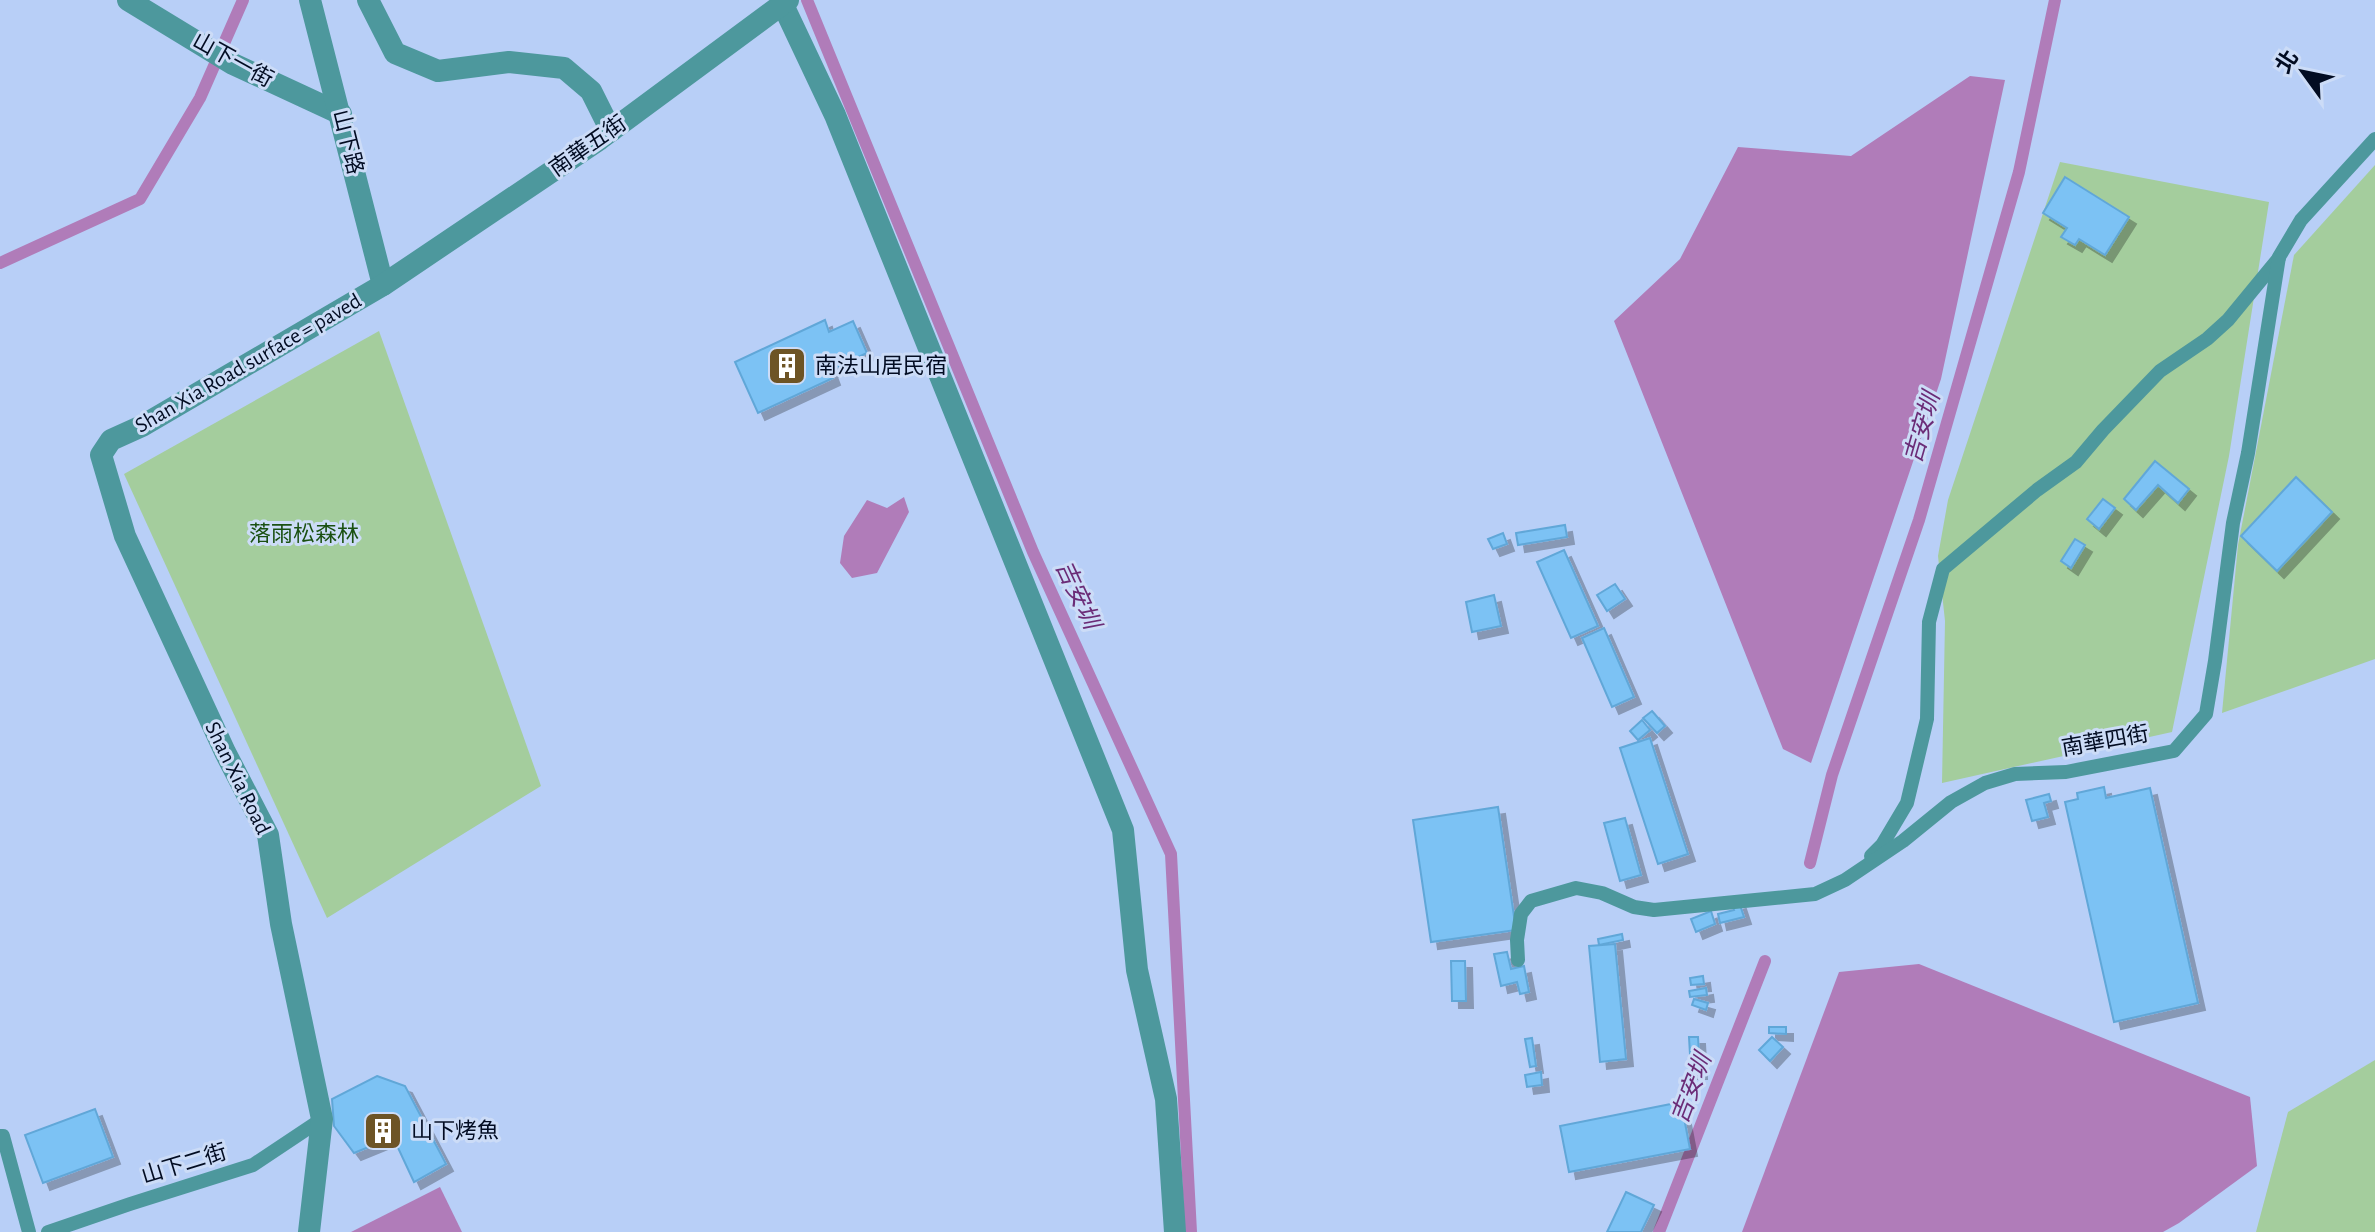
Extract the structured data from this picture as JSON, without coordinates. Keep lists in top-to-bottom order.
{
  "streets": {
    "street": [
      "山下一街",
      "山下路",
      "南華五街",
      "Shan Xia Road surface = paved"
    ],
    "lane": ["南華四街", "山下二街"]
  },
  "crossings": [
    ["山下一街", "山下路"],
    ["山下路", "南華五街"],
    ["山下路", "Shan Xia Road surface = paved"],
    ["南華五街", "Shan Xia Road surface = paved"],
    ["Shan Xia Road surface = paved", "山下二街"]
  ],
  "water": ["吉安圳"],
  "parks": ["落雨松森林"],
  "places": {
    "building": ["南法山居民宿", "山下烤魚"]
  },
  "north": "top left"
}
